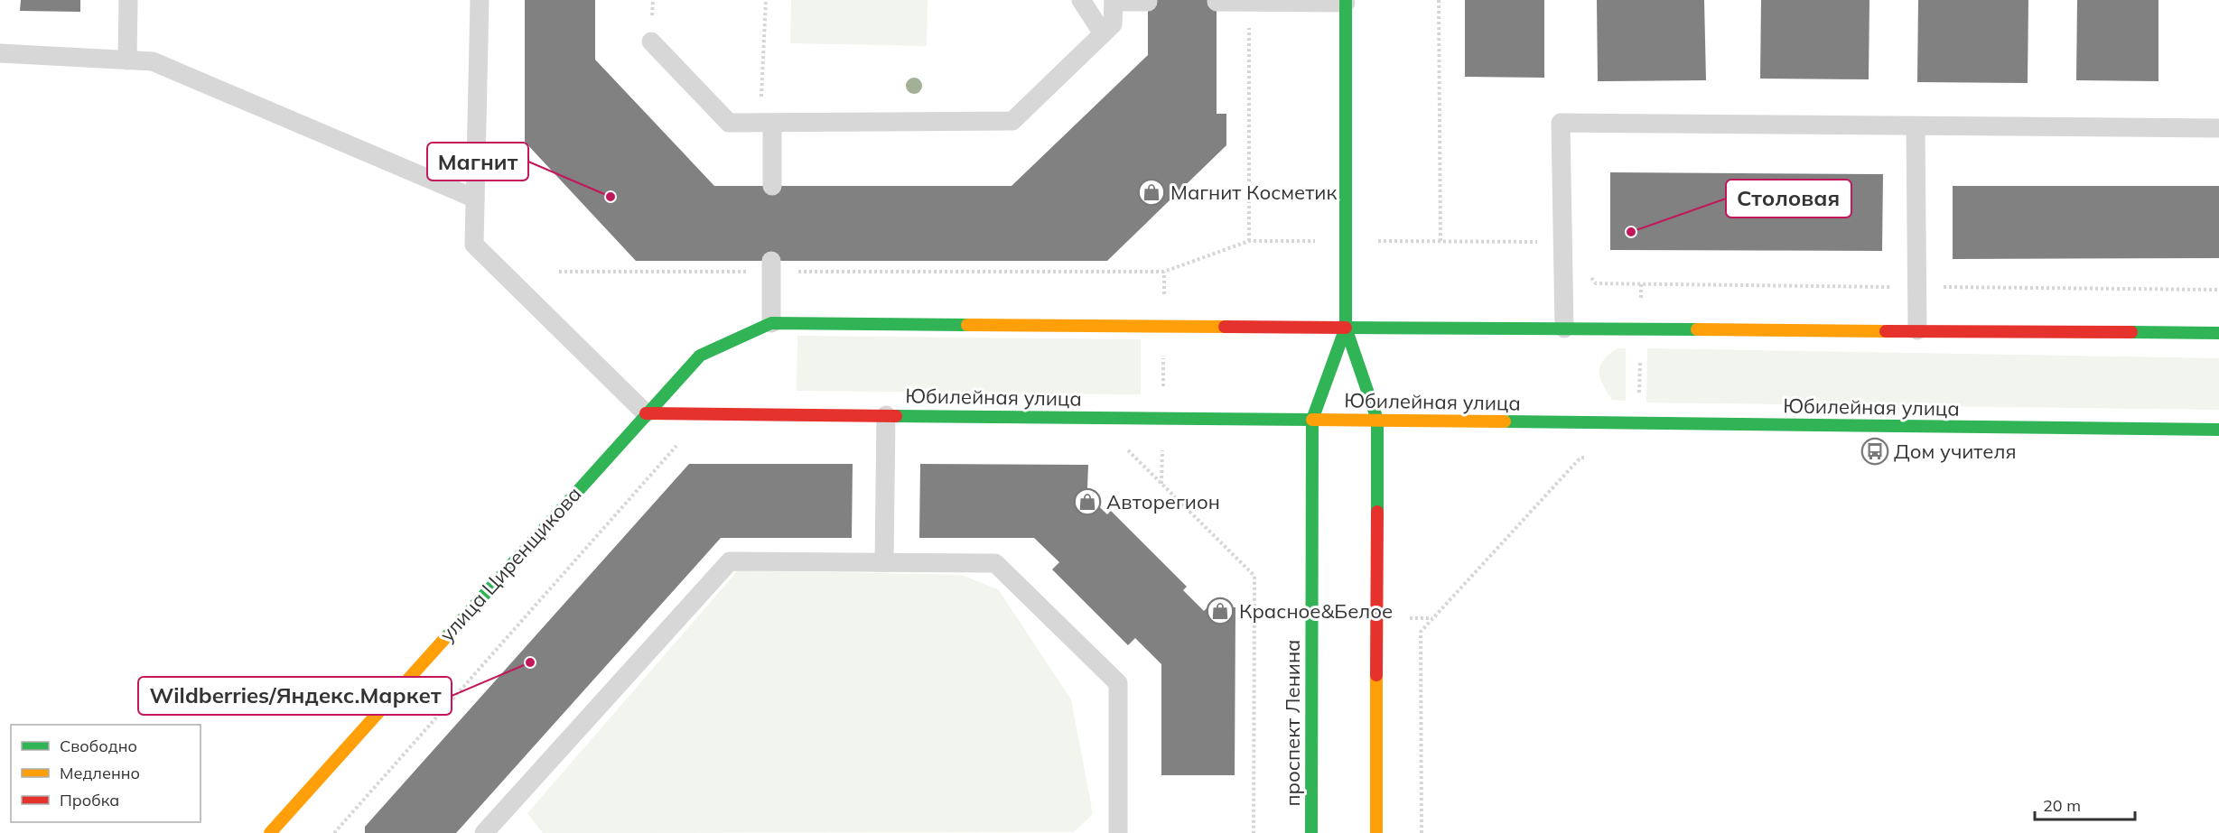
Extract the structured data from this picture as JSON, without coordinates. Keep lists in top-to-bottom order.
{
  "streets": {
    "main road": ["Юбилейная улица", "улица Циренщикова", "проспект Ленина"]
  },
  "crossings": [
    ["Юбилейная улица", "улица Циренщикова"],
    ["Юбилейная улица", "проспект Ленина"]
  ],
  "places": {
    "shop": ["Магнит Косметик", "Авторегион", "Красное&Белое"],
    "other": ["Магнит", "Столовая", "Wildberries/Яндекс.Маркет"],
    "bus stop": ["Дом учителя"]
  },
  "legend": ["Свободно", "Медленно", "Пробка"],
  "scale_bar": "20 m"
}
